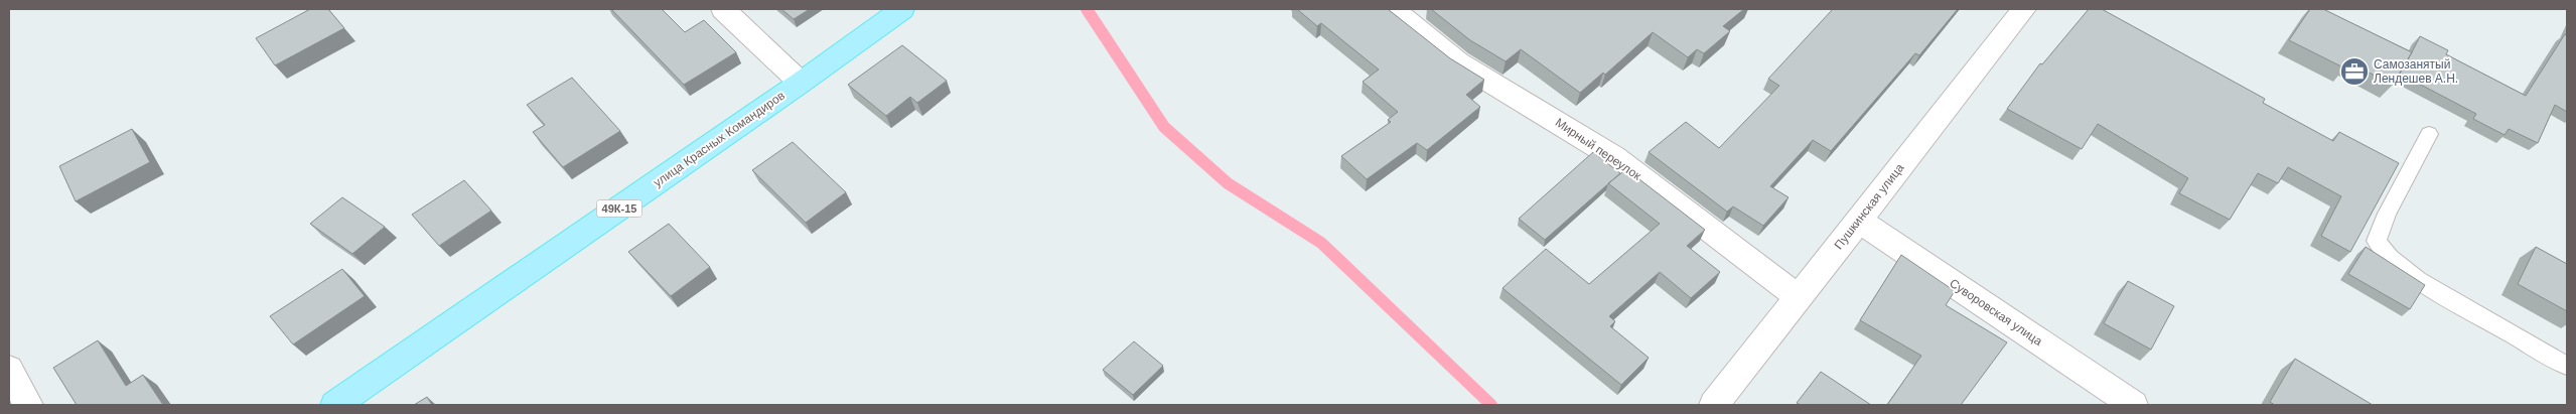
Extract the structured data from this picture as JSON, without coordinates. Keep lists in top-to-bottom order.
{
  "streets": {
    "main road": ["улица Красных Командиров", "49К-15"],
    "street": ["Мирный переулок", "Пушкинская улица", "Суворовская улица"]
  },
  "crossings": [
    ["Мирный переулок", "Пушкинская улица"],
    ["Пушкинская улица", "Суворовская улица"]
  ],
  "places": {
    "office": ["Самозанятый Лендешев А.Н."]
  }
}
